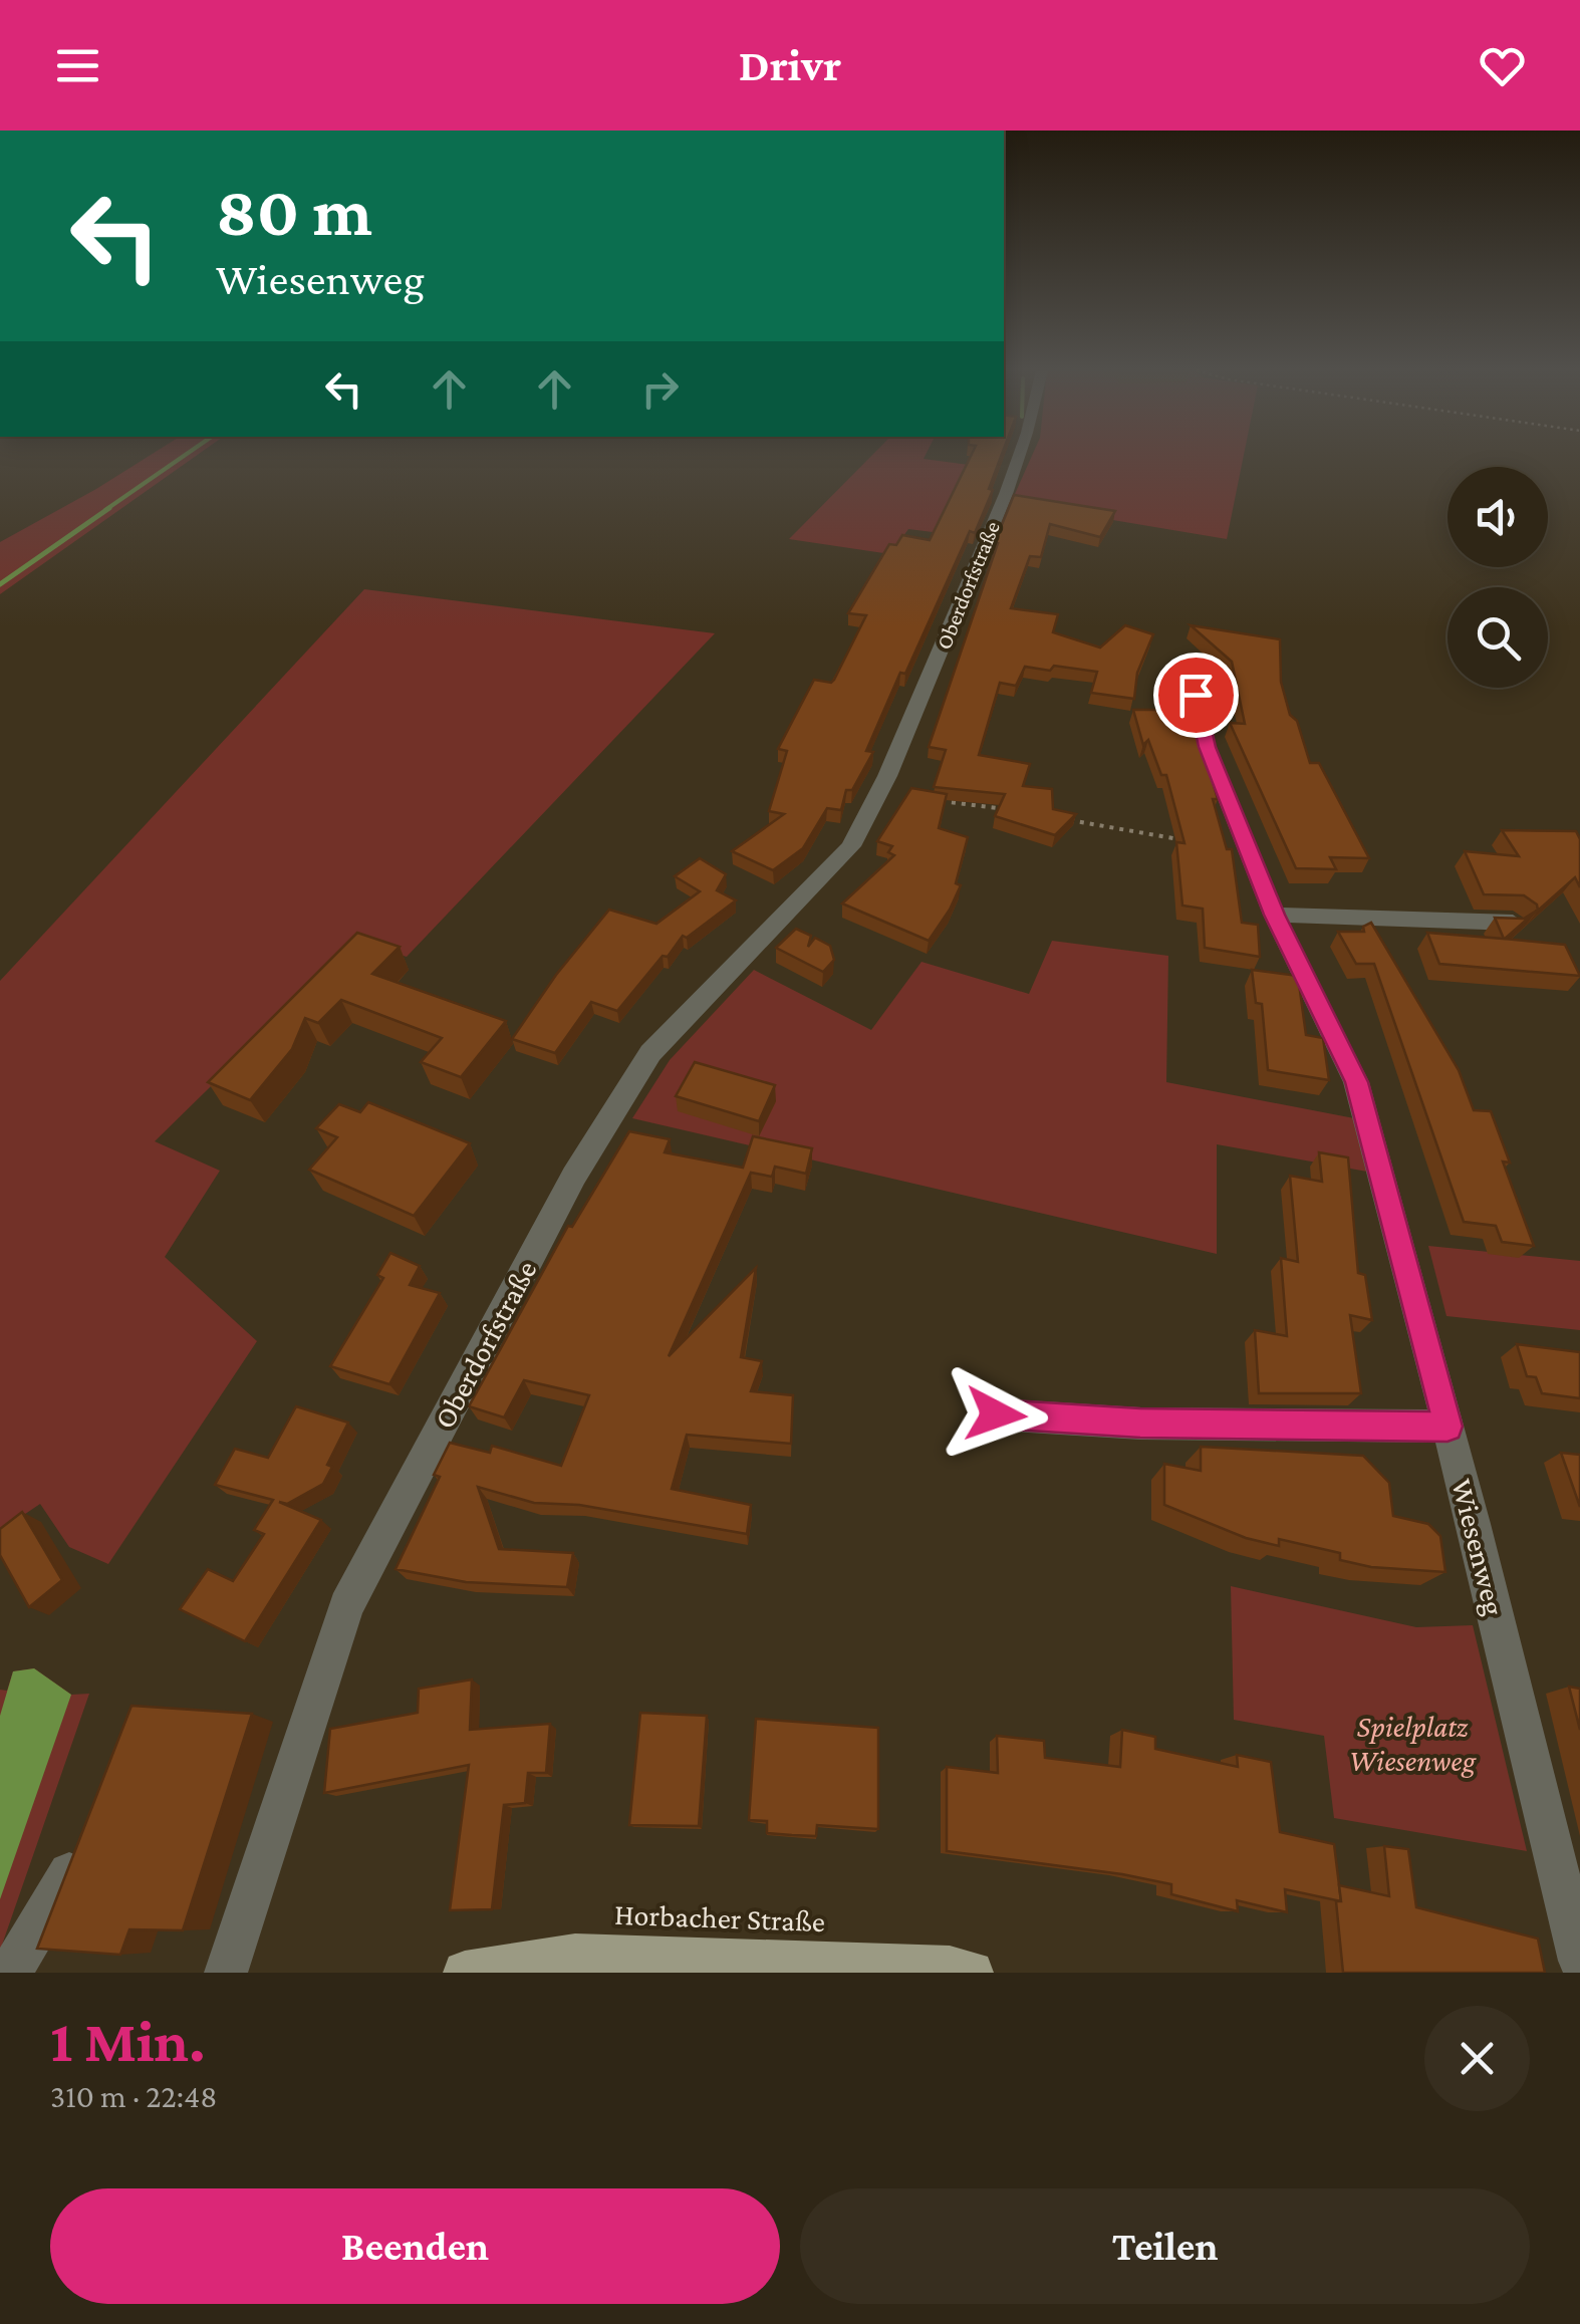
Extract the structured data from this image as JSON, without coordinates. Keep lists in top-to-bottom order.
{
  "streets": {
    "main road": ["Horbacher Straße"],
    "street": ["Oberdorfstraße", "Wiesenweg"]
  },
  "parks": ["Spielplatz Wiesenweg"],
  "page": {
    "header": "Drivr",
    "turn": ["80 m", "Wiesenweg"],
    "heading": ["1 Min.", "310 m · 22:48"],
    "buttons": ["Beenden", "Teilen"]
  }
}
